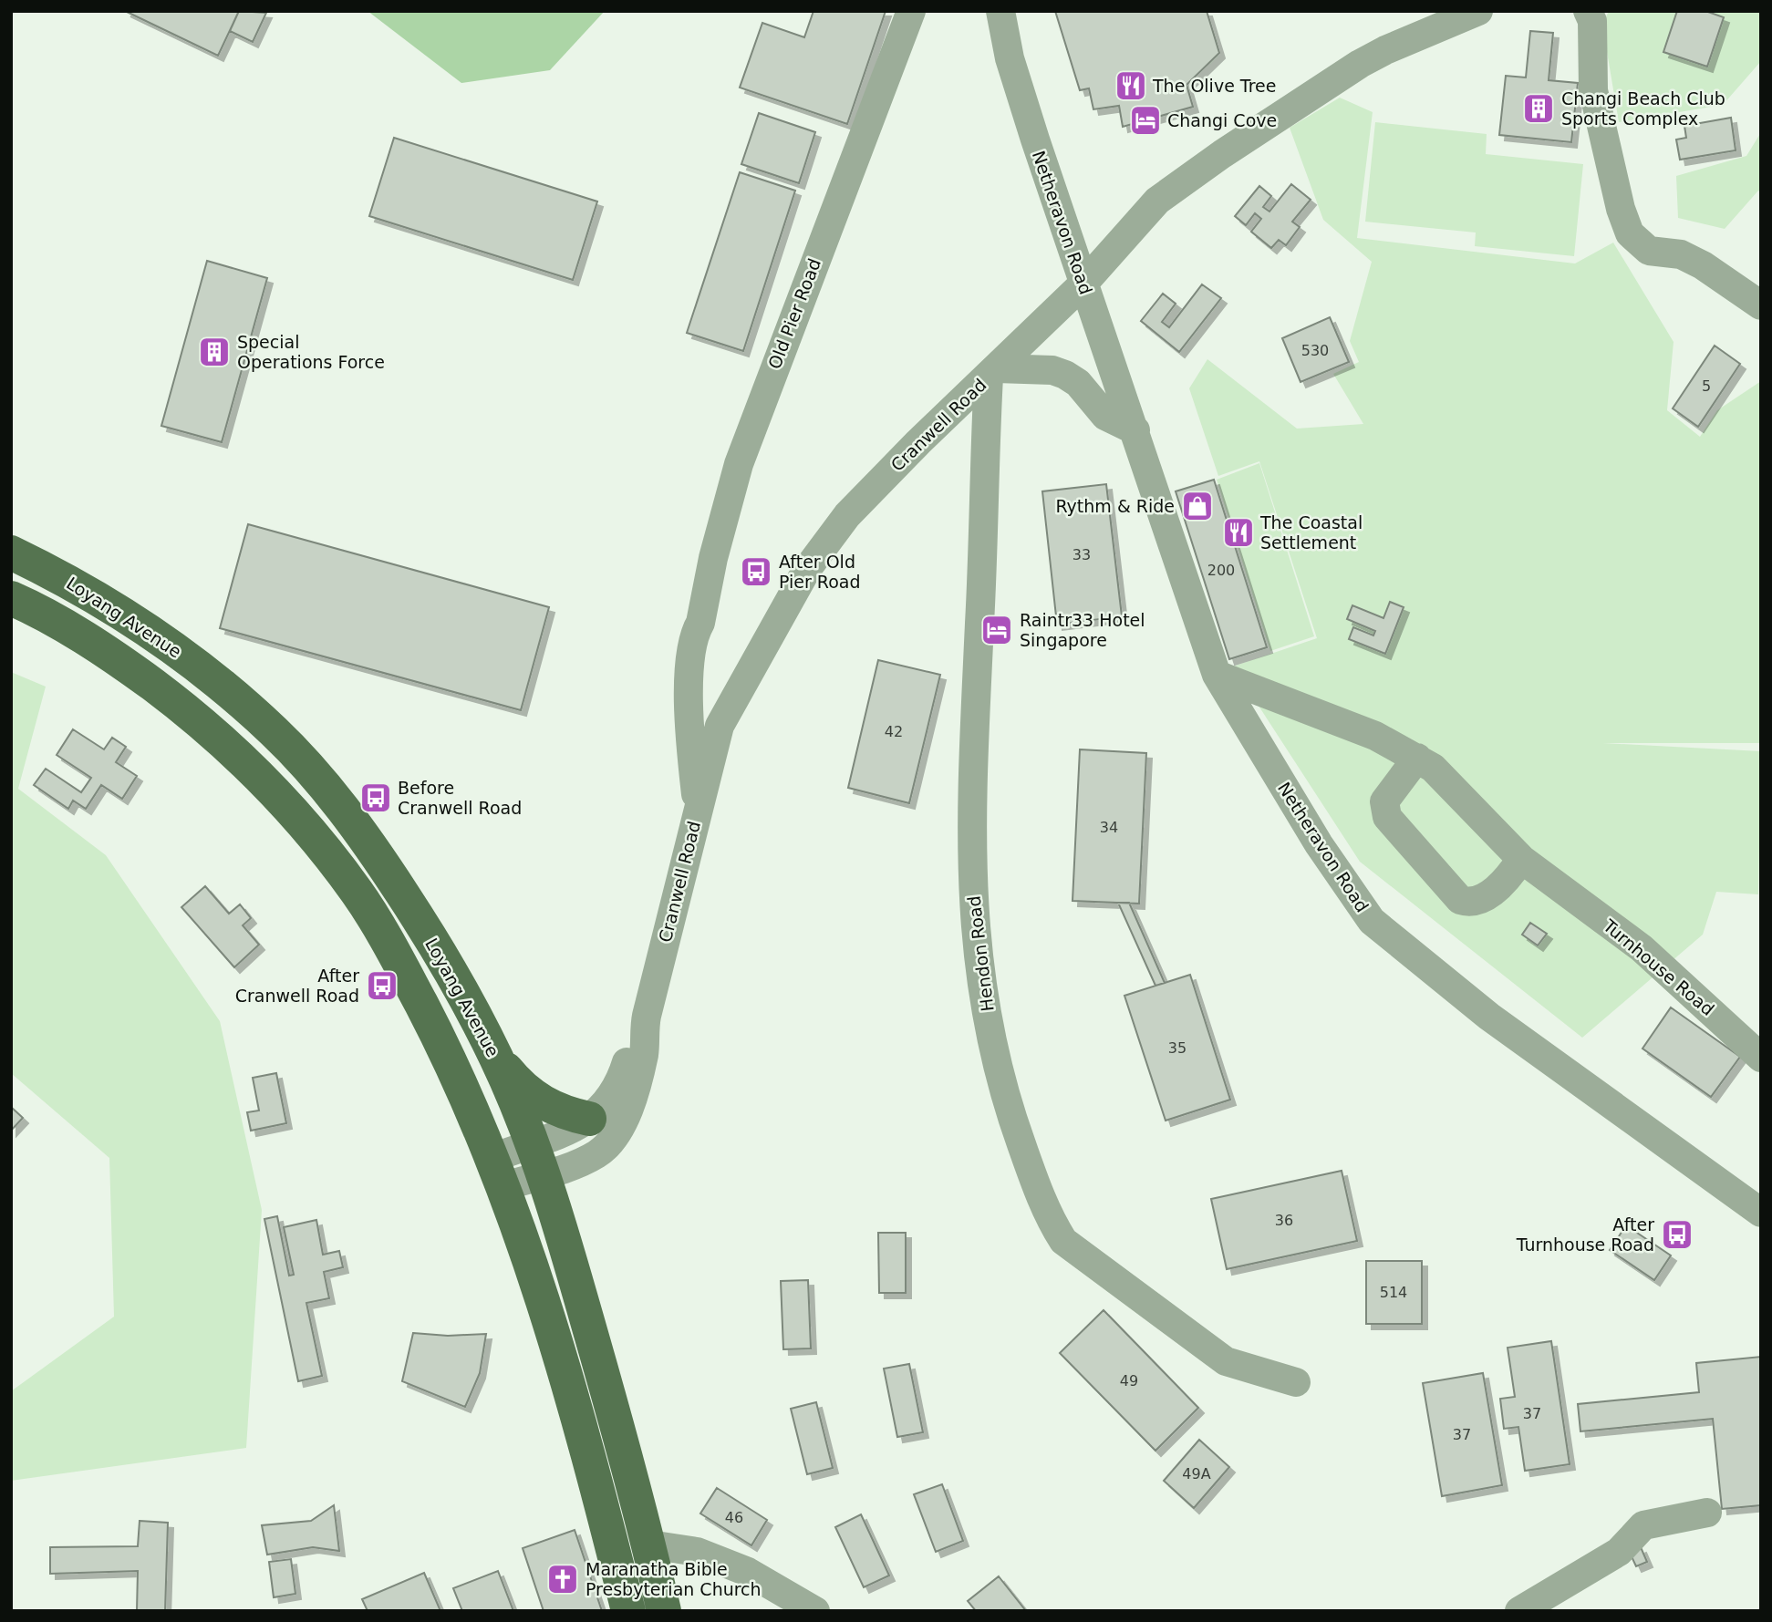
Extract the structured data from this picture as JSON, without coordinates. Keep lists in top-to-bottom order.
{
  "streets": {
    "main road": ["Loyang Avenue"],
    "street": [
      "Netheravon Road",
      "Old Pier Road",
      "Cranwell Road",
      "Hendon Road",
      "Turnhouse Road"
    ]
  },
  "crossings": [
    ["Netheravon Road", "Cranwell Road"],
    ["Netheravon Road", "Turnhouse Road"],
    ["Old Pier Road", "Cranwell Road"],
    ["Cranwell Road", "Loyang Avenue"],
    ["Cranwell Road", "Hendon Road"]
  ],
  "places": {
    "restaurant": ["The Olive Tree", "The Coastal Settlement"],
    "building": ["Changi Beach Club Sports Complex", "Special Operations Force"],
    "hotel": ["Changi Cove", "Raintr33 Hotel Singapore"],
    "shop": ["Rythm & Ride"],
    "bus stop": [
      "After Old Pier Road",
      "Before Cranwell Road",
      "After Cranwell Road",
      "After Turnhouse Road"
    ],
    "church": ["Maranatha Bible Presbyterian Church"]
  },
  "house_numbers": [
    "530",
    "5",
    "33",
    "200",
    "42",
    "34",
    "35",
    "36",
    "514",
    "49",
    "37",
    "37",
    "49A",
    "46"
  ]
}
